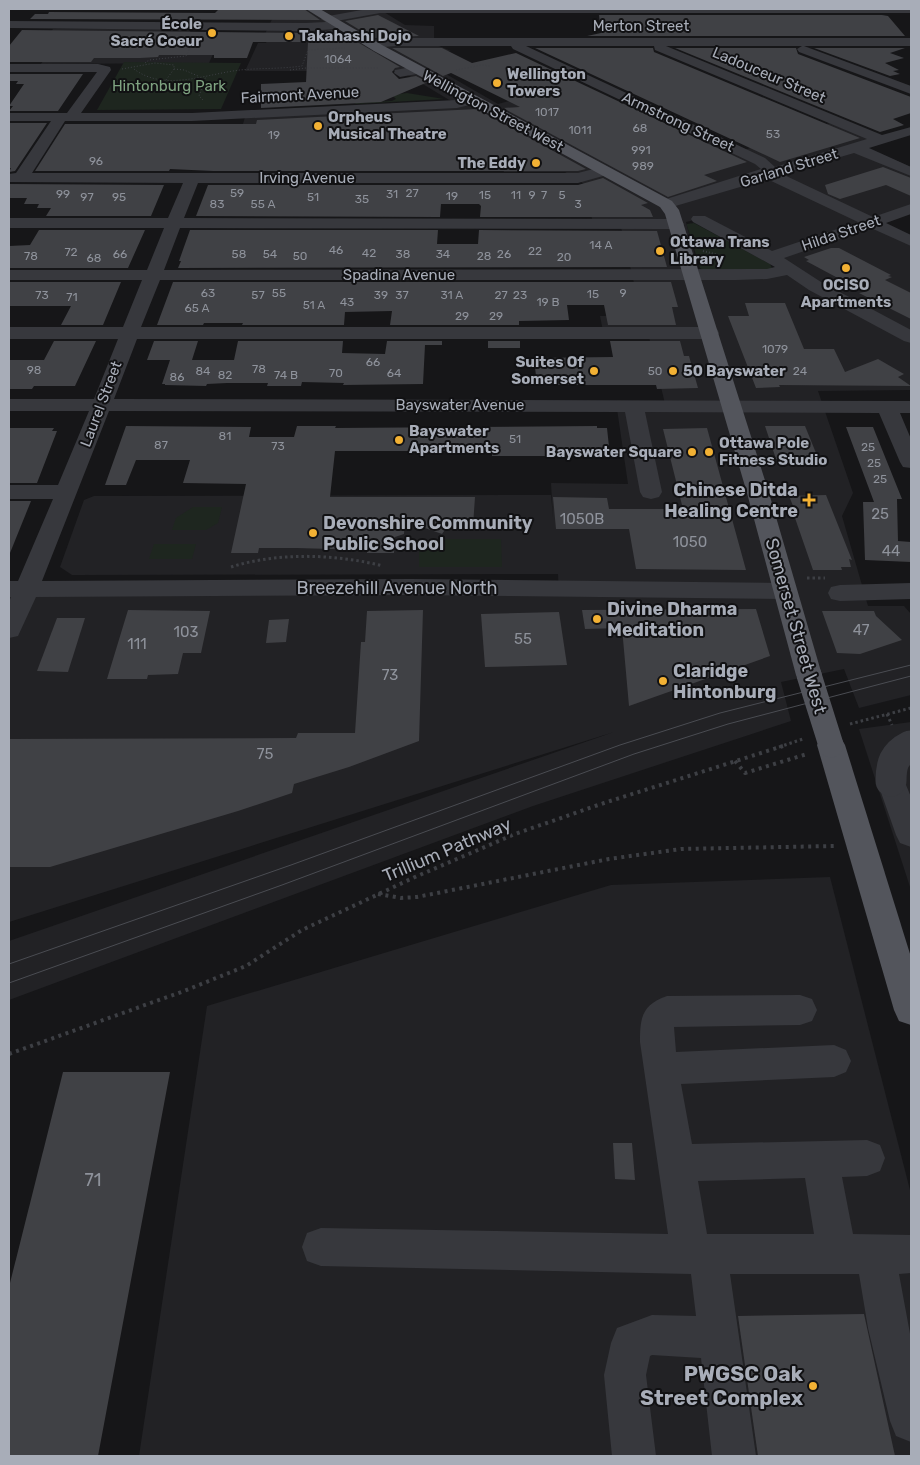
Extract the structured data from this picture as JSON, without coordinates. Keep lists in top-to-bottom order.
{
  "streets": {
    "main road": ["Wellington Street West", "Somerset Street West"],
    "street": [
      "Merton Street",
      "Ladouceur Street",
      "Fairmont Avenue",
      "Armstrong Street",
      "Garland Street",
      "Irving Avenue",
      "Hilda Street",
      "Spadina Avenue",
      "Laurel Street",
      "Bayswater Avenue",
      "Breezehill Avenue North"
    ],
    "path": ["Trillium Pathway"]
  },
  "crossings": [
    ["Merton Street", "Ladouceur Street"],
    ["Merton Street", "Wellington Street West"],
    ["Merton Street", "Armstrong Street"],
    ["Ladouceur Street", "Garland Street"],
    ["Fairmont Avenue", "Wellington Street West"],
    ["Wellington Street West", "Garland Street"],
    ["Wellington Street West", "Irving Avenue"],
    ["Wellington Street West", "Somerset Street West"],
    ["Armstrong Street", "Garland Street"],
    ["Armstrong Street", "Hilda Street"],
    ["Garland Street", "Laurel Street"],
    ["Garland Street", "Somerset Street West"],
    ["Irving Avenue", "Laurel Street"],
    ["Spadina Avenue", "Laurel Street"],
    ["Spadina Avenue", "Somerset Street West"],
    ["Laurel Street", "Bayswater Avenue"],
    ["Laurel Street", "Breezehill Avenue North"],
    ["Bayswater Avenue", "Somerset Street West"],
    ["Breezehill Avenue North", "Somerset Street West"],
    ["Somerset Street West", "Trillium Pathway"]
  ],
  "parks": ["Hintonburg Park"],
  "places": {
    "other": [
      "École Sacré Coeur",
      "Takahashi Dojo",
      "Wellington Towers",
      "Orpheus Musical Theatre",
      "The Eddy",
      "Ottawa Trans Library",
      "OCISO Apartments",
      "Suites Of Somerset",
      "50 Bayswater",
      "Bayswater Apartments",
      "Bayswater Square",
      "Ottawa Pole Fitness Studio",
      "Devonshire Community Public School",
      "Divine Dharma Meditation",
      "Claridge Hintonburg",
      "PWGSC Oak Street Complex"
    ],
    "health": ["Chinese Ditda Healing Centre"]
  },
  "house_numbers": [
    "1064",
    "1017",
    "68",
    "1011",
    "53",
    "19",
    "991",
    "96",
    "989",
    "59",
    "27",
    "99",
    "31",
    "15",
    "11",
    "9",
    "7",
    "5",
    "19",
    "97",
    "95",
    "51",
    "35",
    "83",
    "55 A",
    "3",
    "14 A",
    "46",
    "22",
    "72",
    "42",
    "66",
    "58",
    "54",
    "38",
    "34",
    "26",
    "78",
    "50",
    "28",
    "20",
    "68",
    "63",
    "55",
    "9",
    "15",
    "73",
    "57",
    "39",
    "37",
    "31 A",
    "27",
    "23",
    "71",
    "43",
    "19 B",
    "51 A",
    "65 A",
    "29",
    "29",
    "1079",
    "66",
    "78",
    "98",
    "84",
    "50",
    "24",
    "70",
    "64",
    "82",
    "74 B",
    "86",
    "81",
    "51",
    "87",
    "73",
    "25",
    "25",
    "25",
    "25",
    "1050B",
    "1050",
    "44",
    "47",
    "103",
    "55",
    "111",
    "73",
    "75",
    "71"
  ]
}
